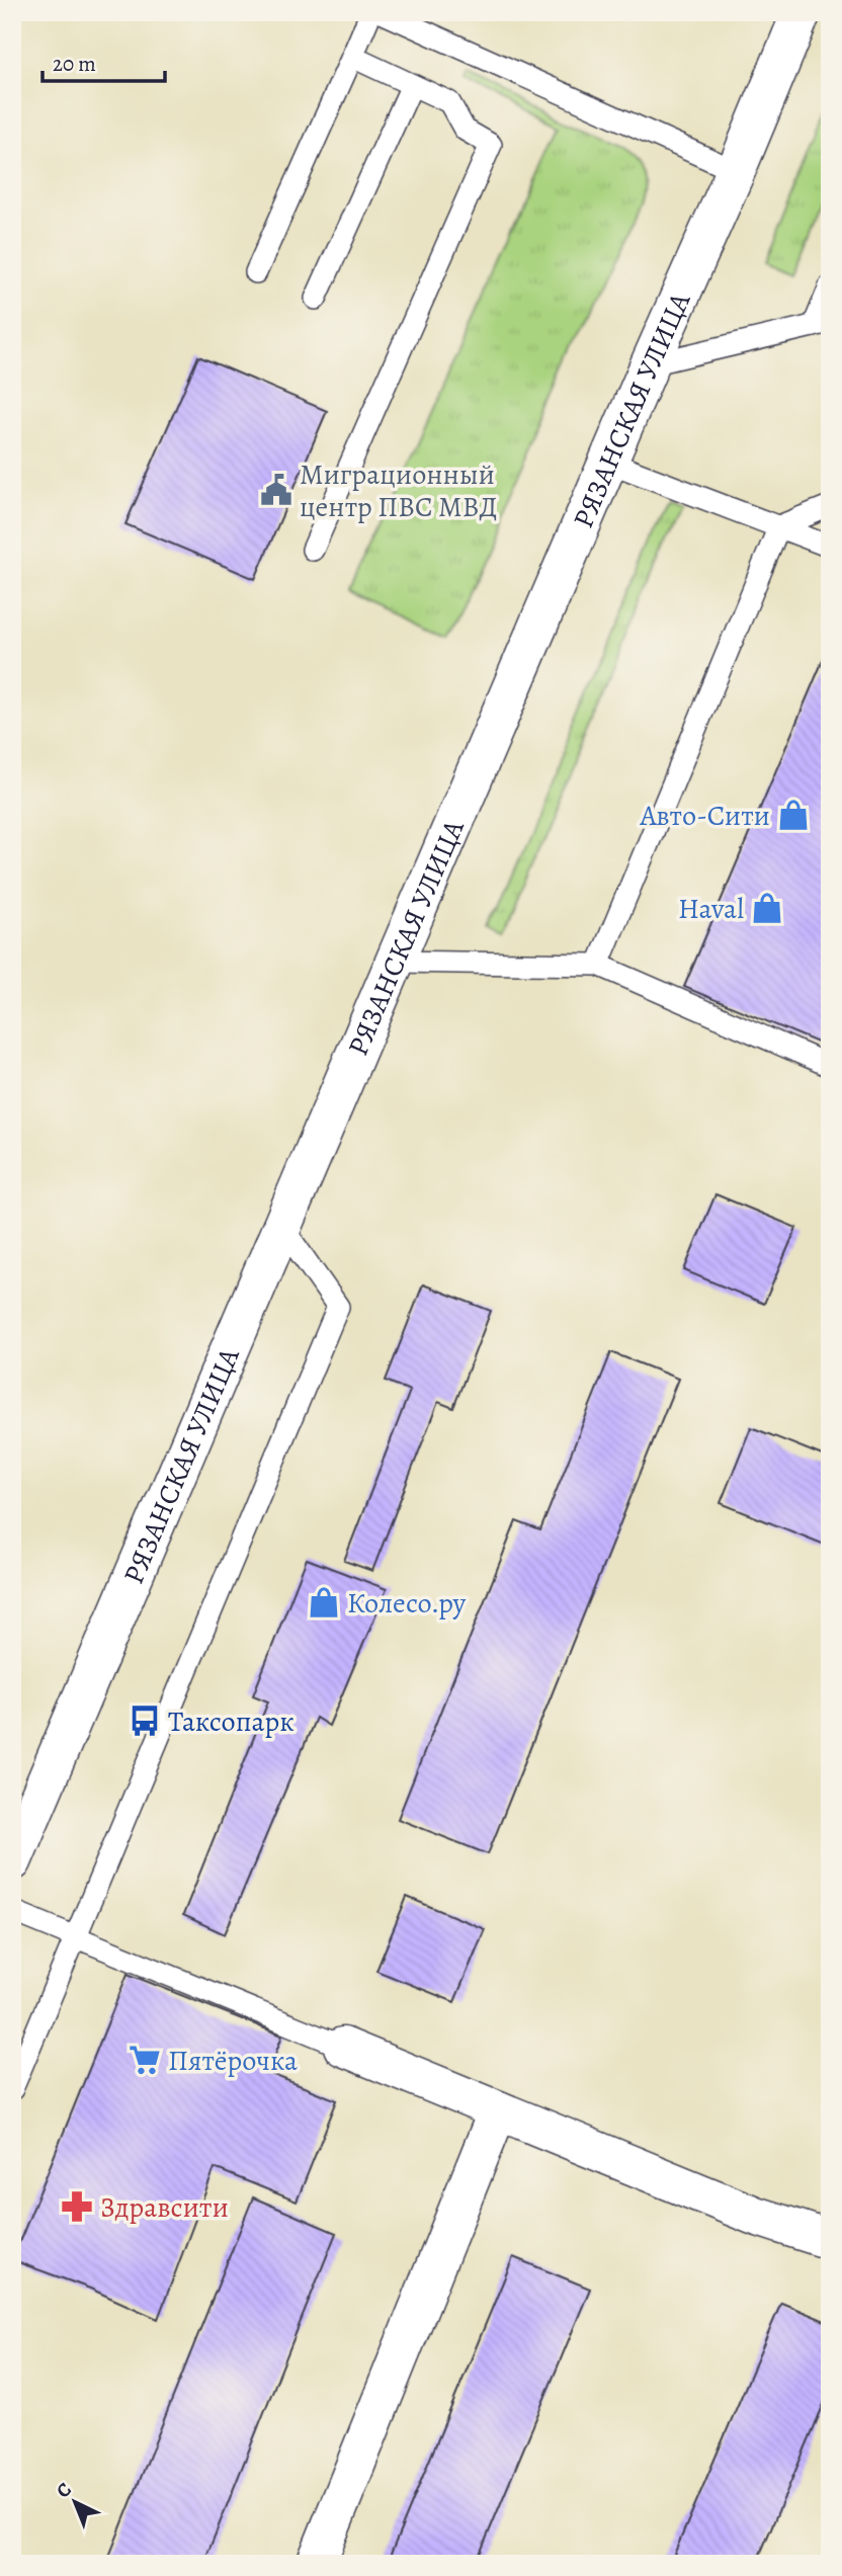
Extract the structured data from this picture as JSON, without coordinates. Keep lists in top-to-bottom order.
{
  "streets": {
    "main road": ["РЯЗАНСКАЯ УЛИЦА"]
  },
  "places": {
    "public building": ["Миграционный центр ПВС МВД"],
    "shop": ["Авто-Сити", "Haval", "Колесо.ру"],
    "bus stop": ["Таксопарк"],
    "supermarket": ["Пятёрочка"],
    "pharmacy": ["Здравсити"]
  },
  "scale_bar": "20 m",
  "north": "top left"
}
